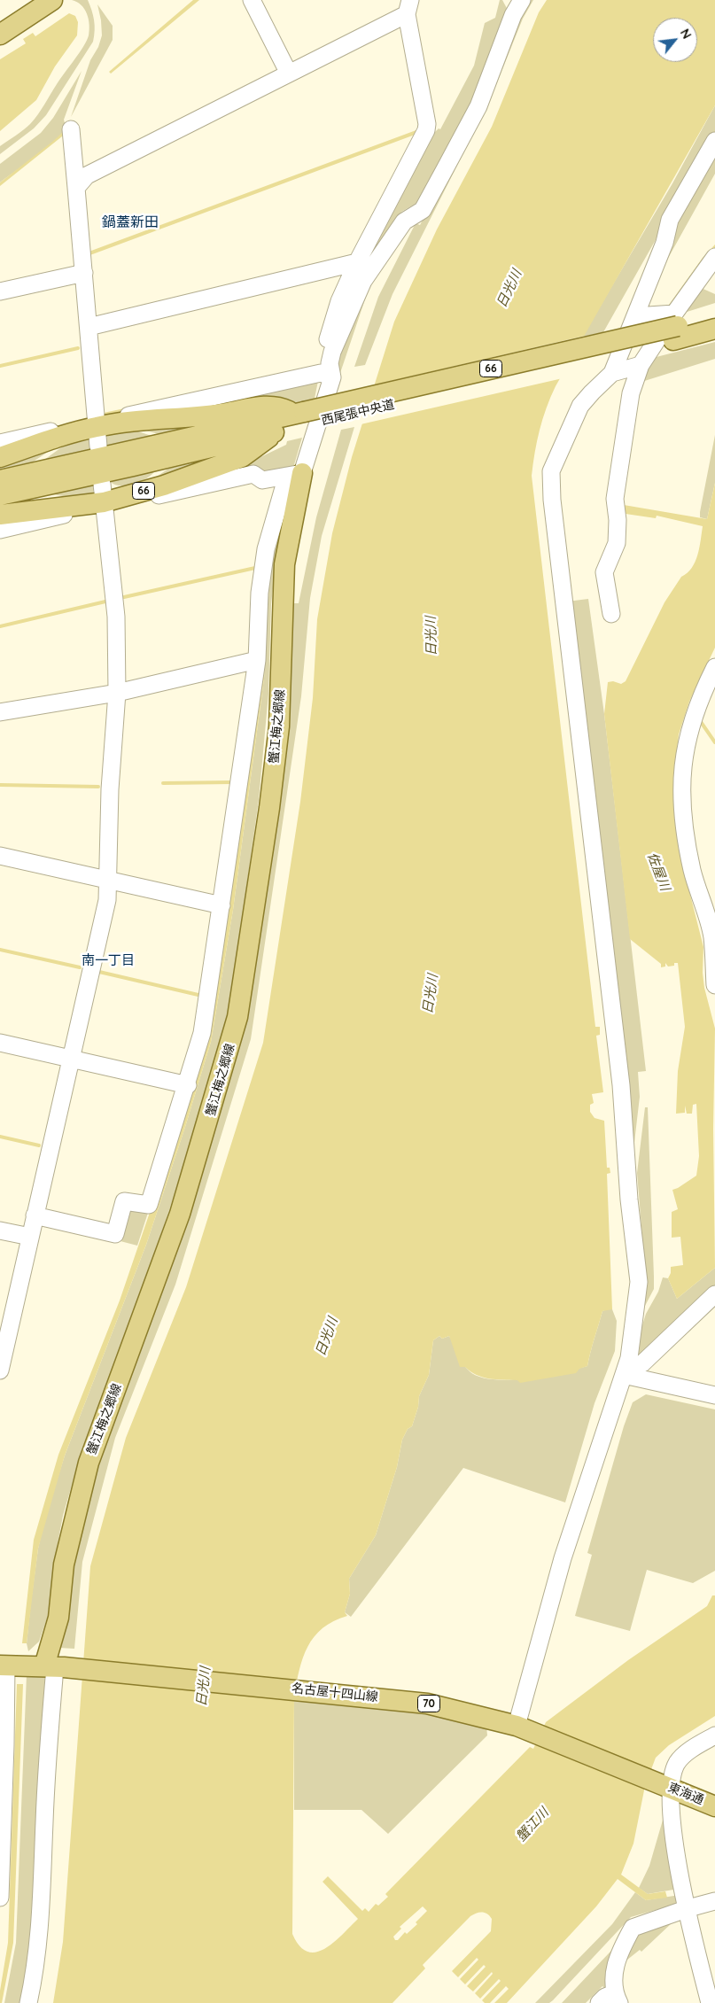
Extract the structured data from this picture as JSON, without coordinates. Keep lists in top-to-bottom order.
{
  "streets": {
    "main road": [
      "66",
      "西尾張中央道",
      "蟹江梅之郷線",
      "名古屋十四山線",
      "70",
      "東海通"
    ]
  },
  "crossings": [
    ["66", "西尾張中央道"],
    ["蟹江梅之郷線", "名古屋十四山線"],
    ["名古屋十四山線", "東海通"]
  ],
  "districts": ["鍋蓋新田", "南一丁目"],
  "water": ["日光川", "佐屋川", "蟹江川"],
  "north": "top right"
}
